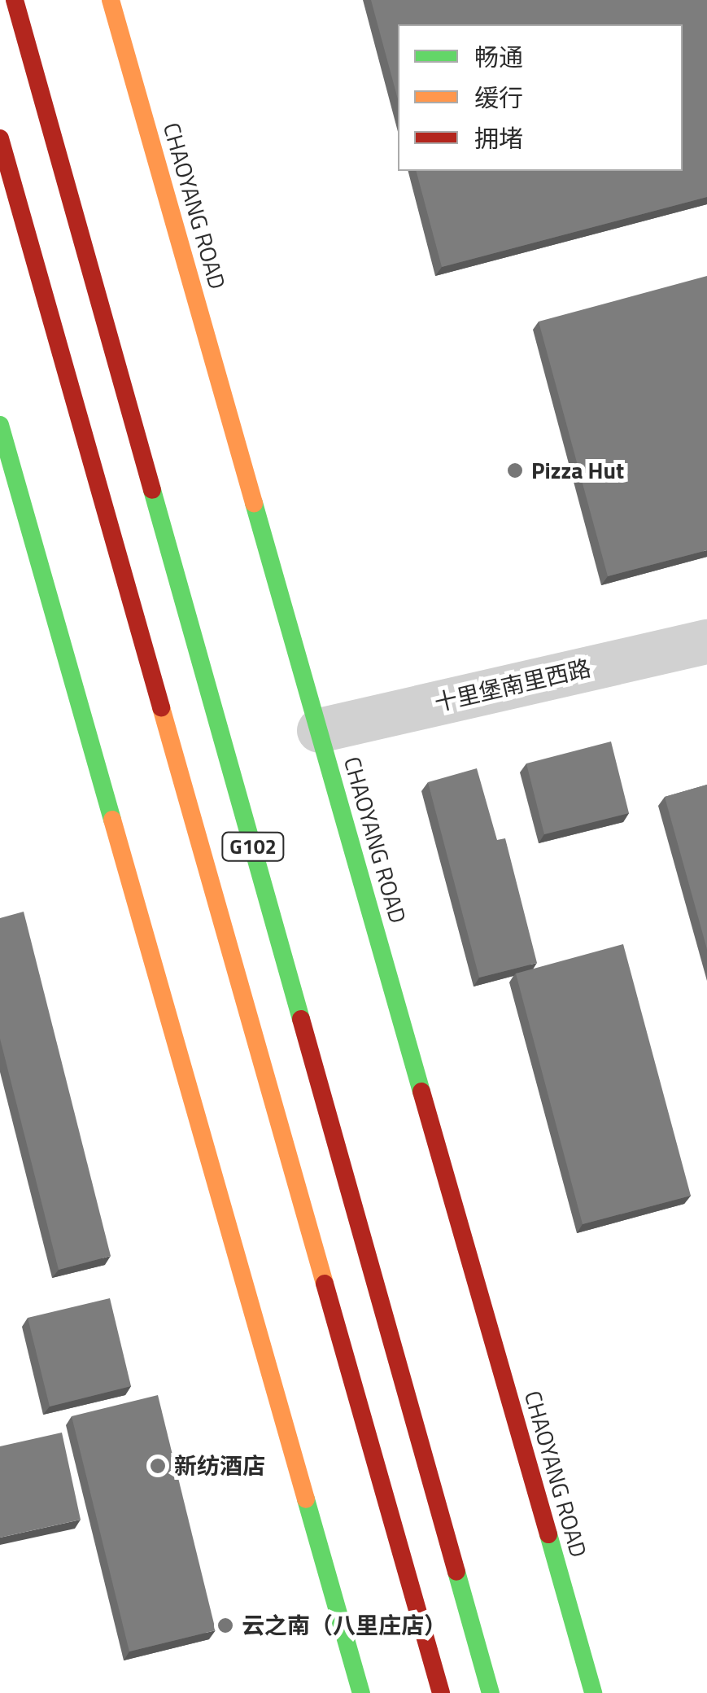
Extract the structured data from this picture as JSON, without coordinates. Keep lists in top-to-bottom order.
{
  "streets": {
    "main road": ["CHAOYANG ROAD", "G102"],
    "street": ["十里堡南里西路"]
  },
  "crossings": [
    ["CHAOYANG ROAD", "十里堡南里西路"]
  ],
  "places": ["Pizza Hut", "新纺酒店", "云之南（八里庄店）"],
  "legend": ["畅通", "缓行", "拥堵"]
}
